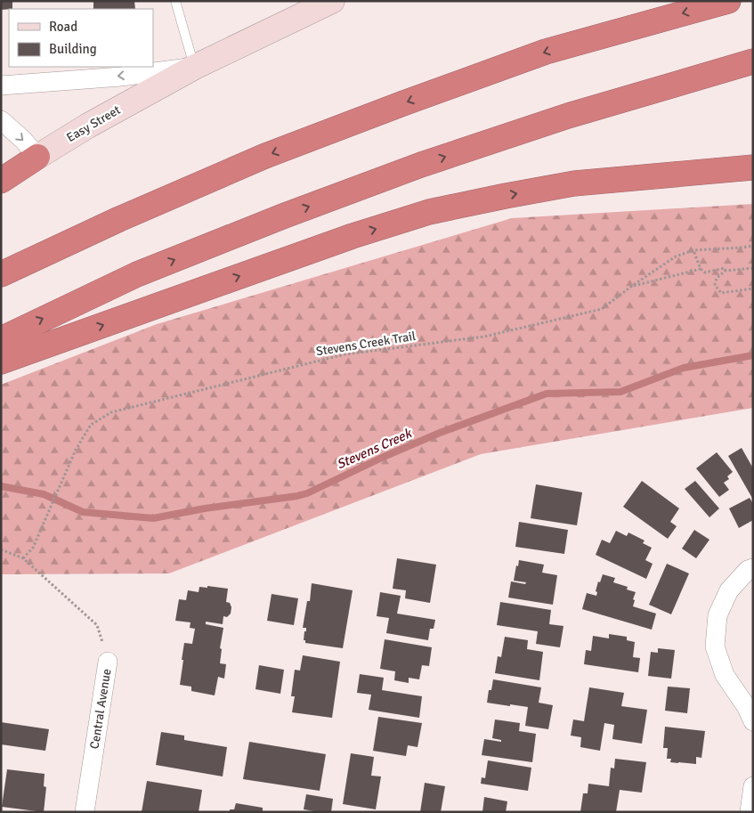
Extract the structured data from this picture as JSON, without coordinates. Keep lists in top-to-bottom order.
{
  "streets": {
    "street": ["Easy Street", "Central Avenue"],
    "path": ["Stevens Creek Trail"]
  },
  "crossings": [
    ["Stevens Creek Trail", "Central Avenue"]
  ],
  "water": ["Stevens Creek"],
  "legend": ["Road", "Building"]
}
